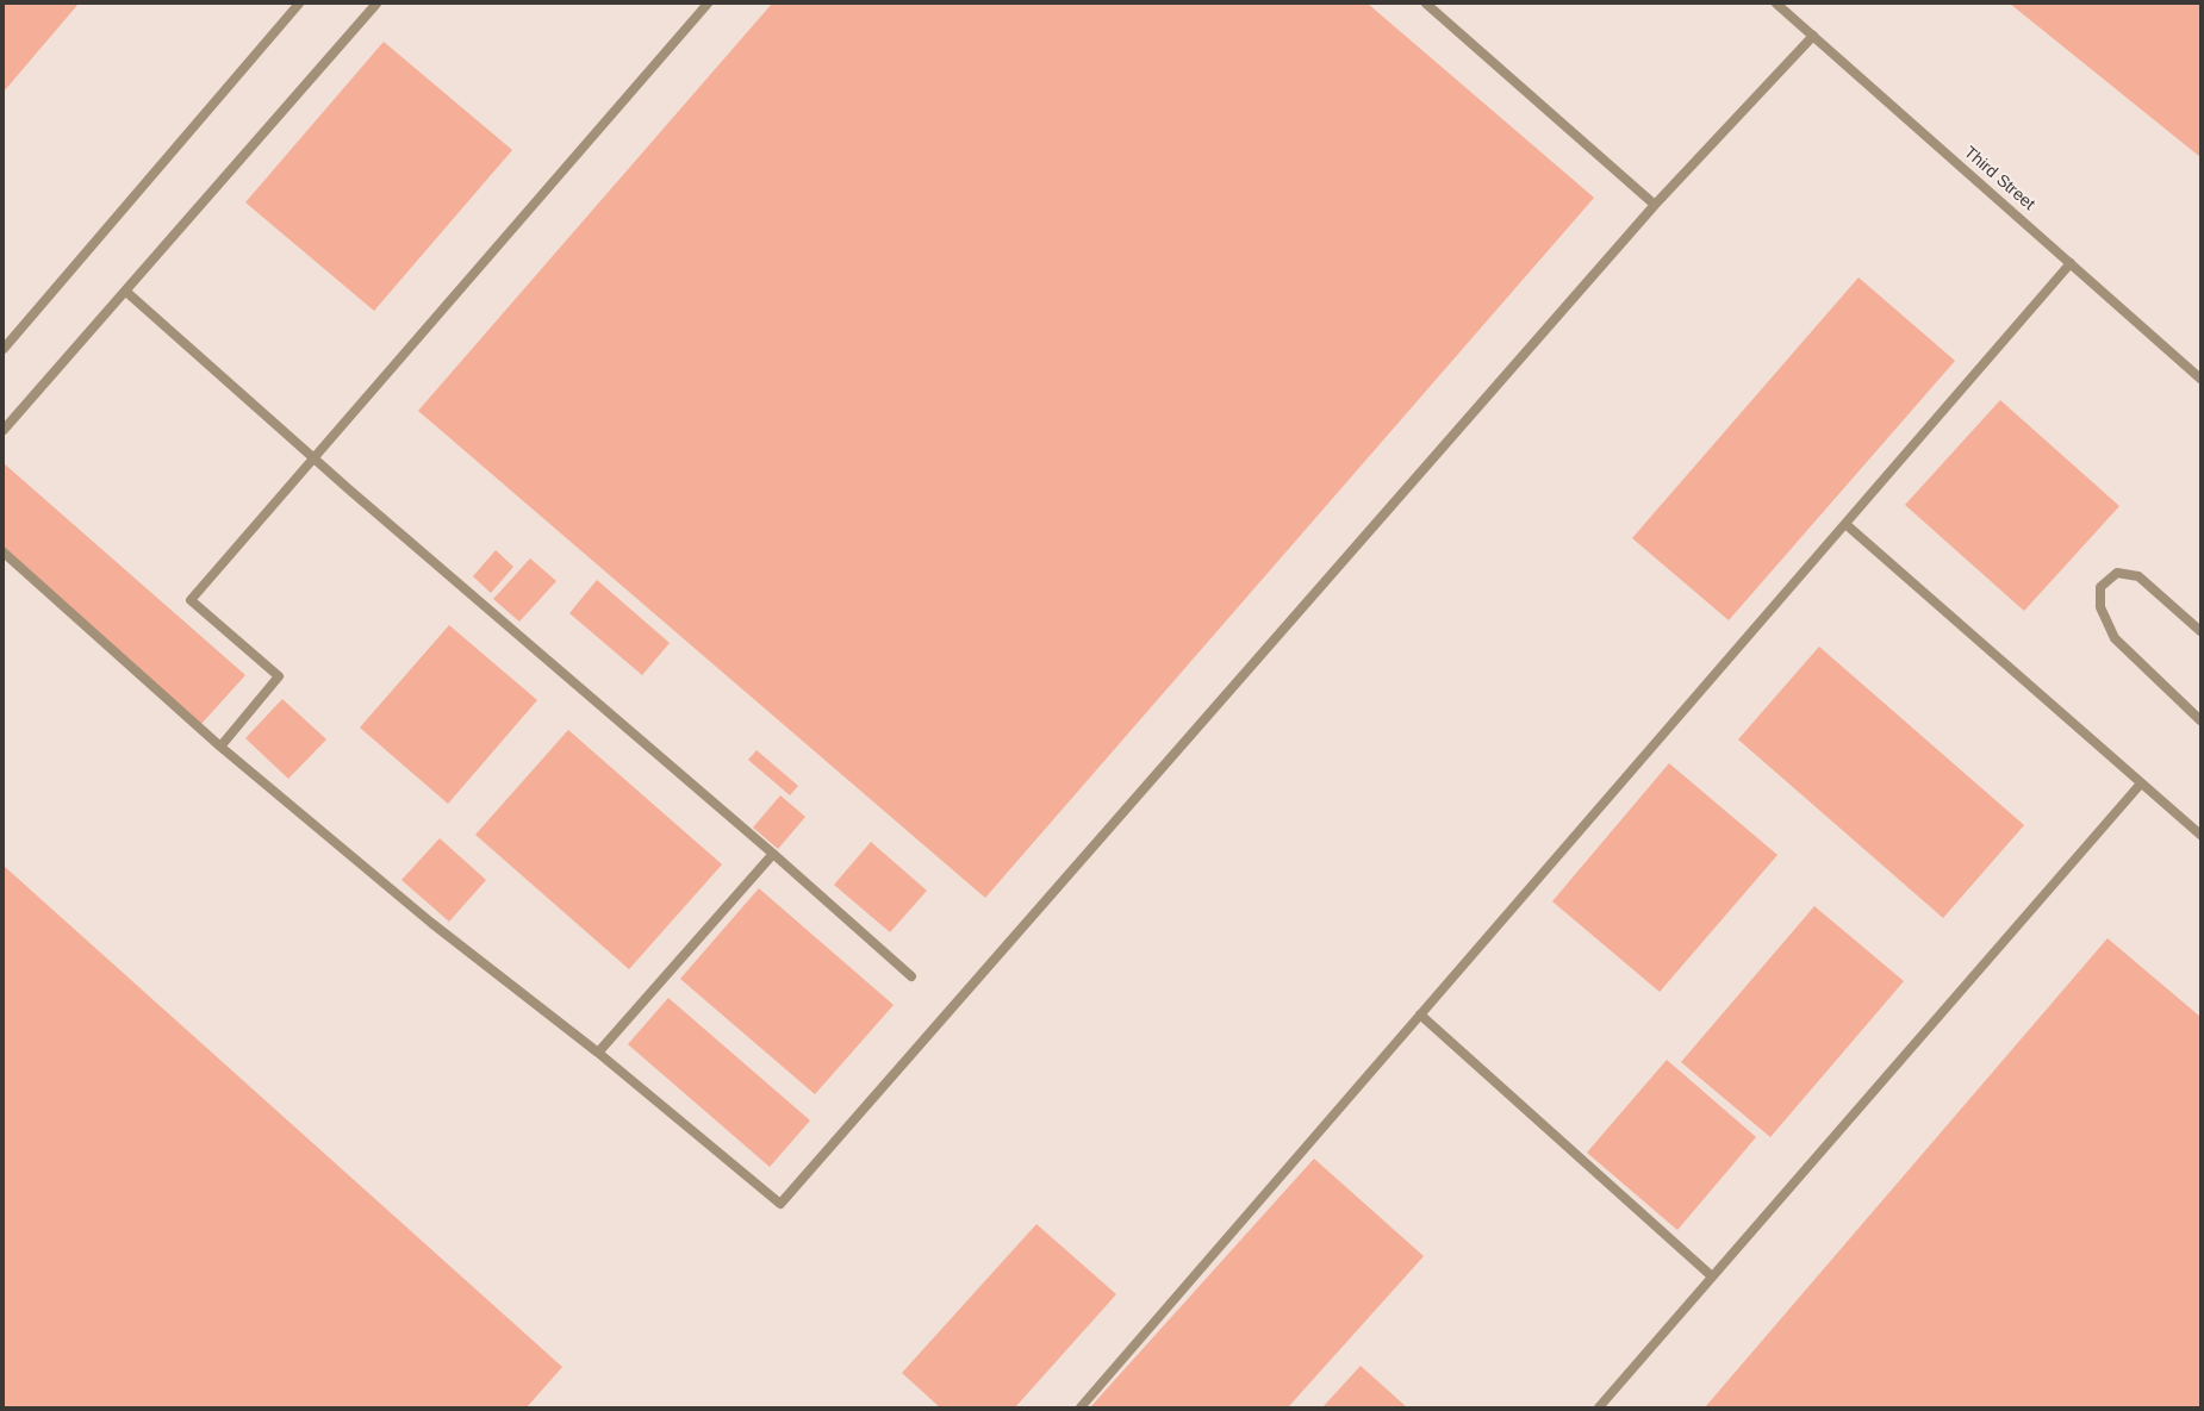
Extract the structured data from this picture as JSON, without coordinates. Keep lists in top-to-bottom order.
{
  "streets": {
    "street": ["Third Street"]
  }
}
